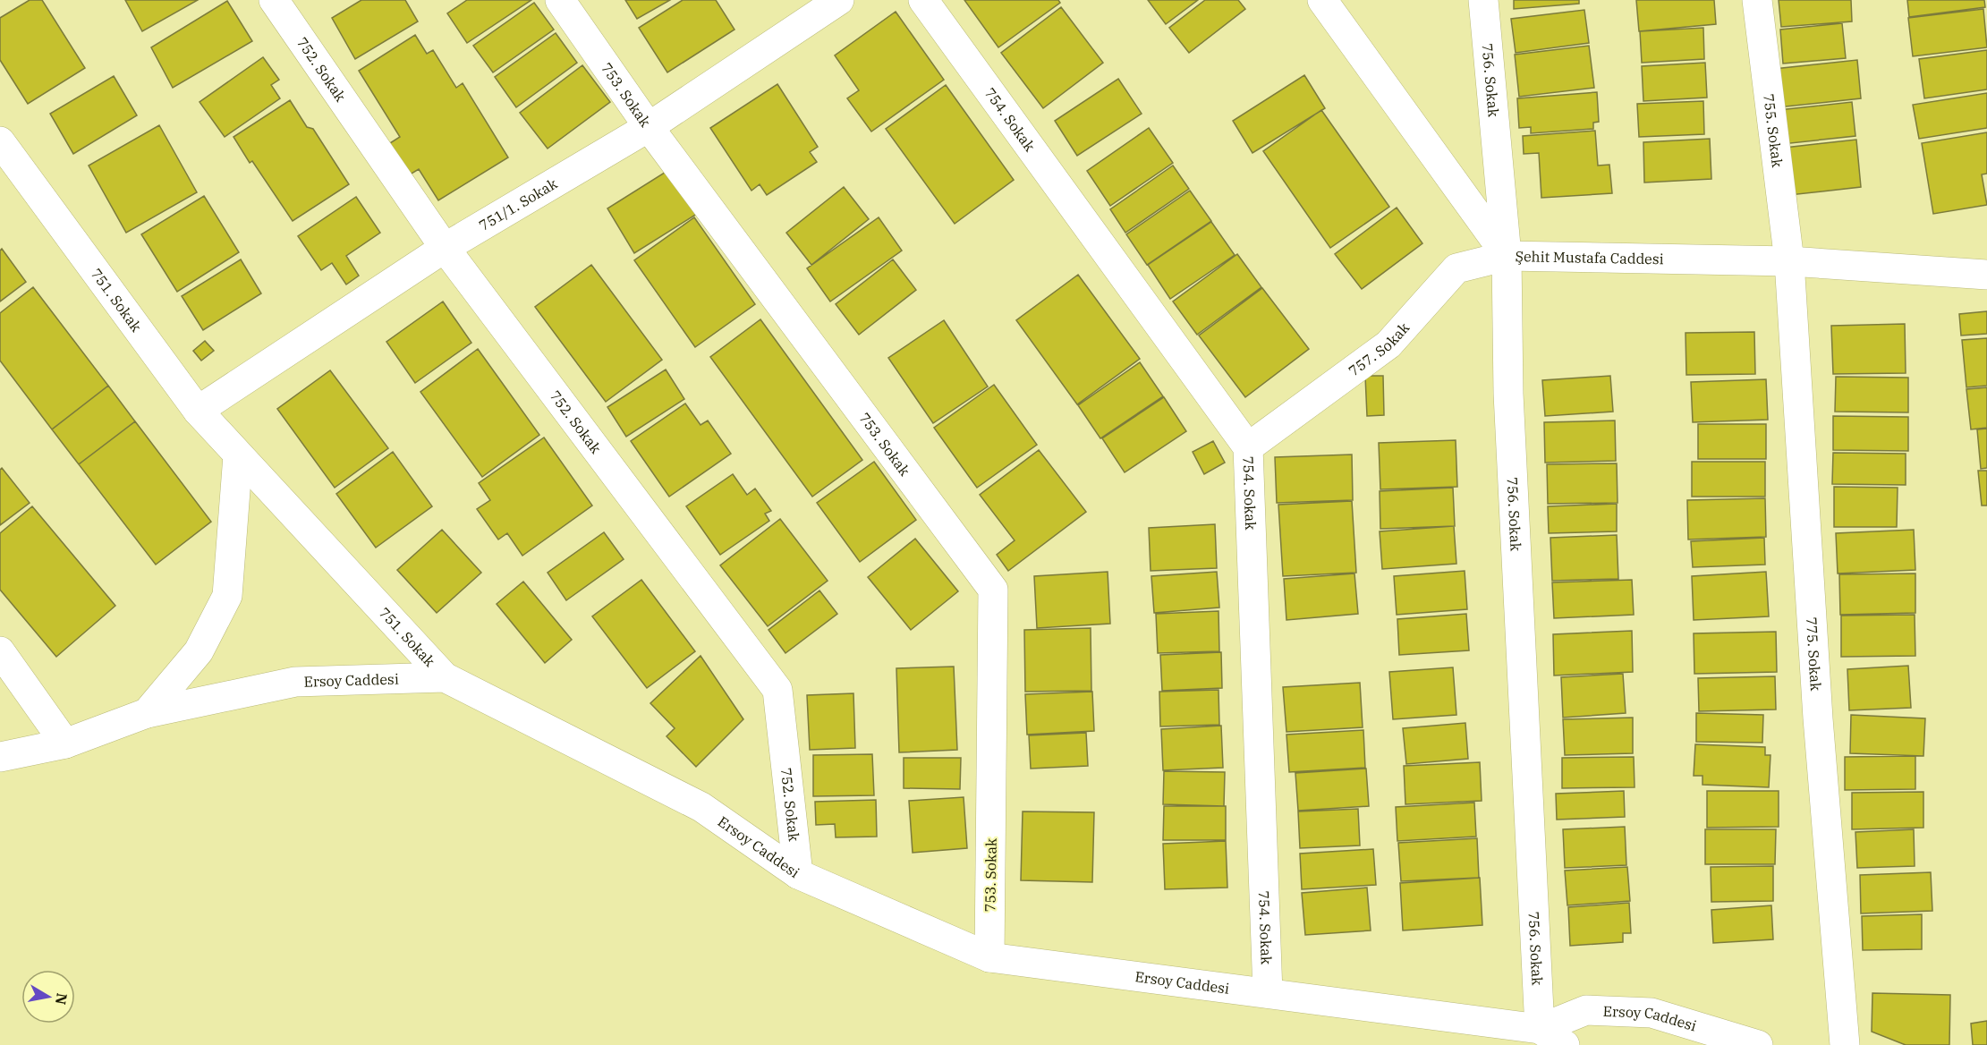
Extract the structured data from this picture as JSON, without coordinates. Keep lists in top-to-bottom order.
{
  "streets": {
    "street": [
      "752. Sokak",
      "756. Sokak",
      "753. Sokak",
      "754. Sokak",
      "755. Sokak",
      "751/1. Sokak",
      "Şehit Mustafa Caddesi",
      "751. Sokak",
      "757. Sokak",
      "775. Sokak",
      "Ersoy Caddesi"
    ]
  },
  "crossings": [
    ["752. Sokak", "751/1. Sokak"],
    ["752. Sokak", "Ersoy Caddesi"],
    ["756. Sokak", "Şehit Mustafa Caddesi"],
    ["756. Sokak", "757. Sokak"],
    ["756. Sokak", "Ersoy Caddesi"],
    ["753. Sokak", "751/1. Sokak"],
    ["753. Sokak", "Ersoy Caddesi"],
    ["754. Sokak", "757. Sokak"],
    ["754. Sokak", "Ersoy Caddesi"],
    ["755. Sokak", "Şehit Mustafa Caddesi"],
    ["755. Sokak", "775. Sokak"],
    ["751/1. Sokak", "751. Sokak"],
    ["Şehit Mustafa Caddesi", "757. Sokak"],
    ["Şehit Mustafa Caddesi", "775. Sokak"],
    ["751. Sokak", "Ersoy Caddesi"]
  ],
  "north": "right"
}
